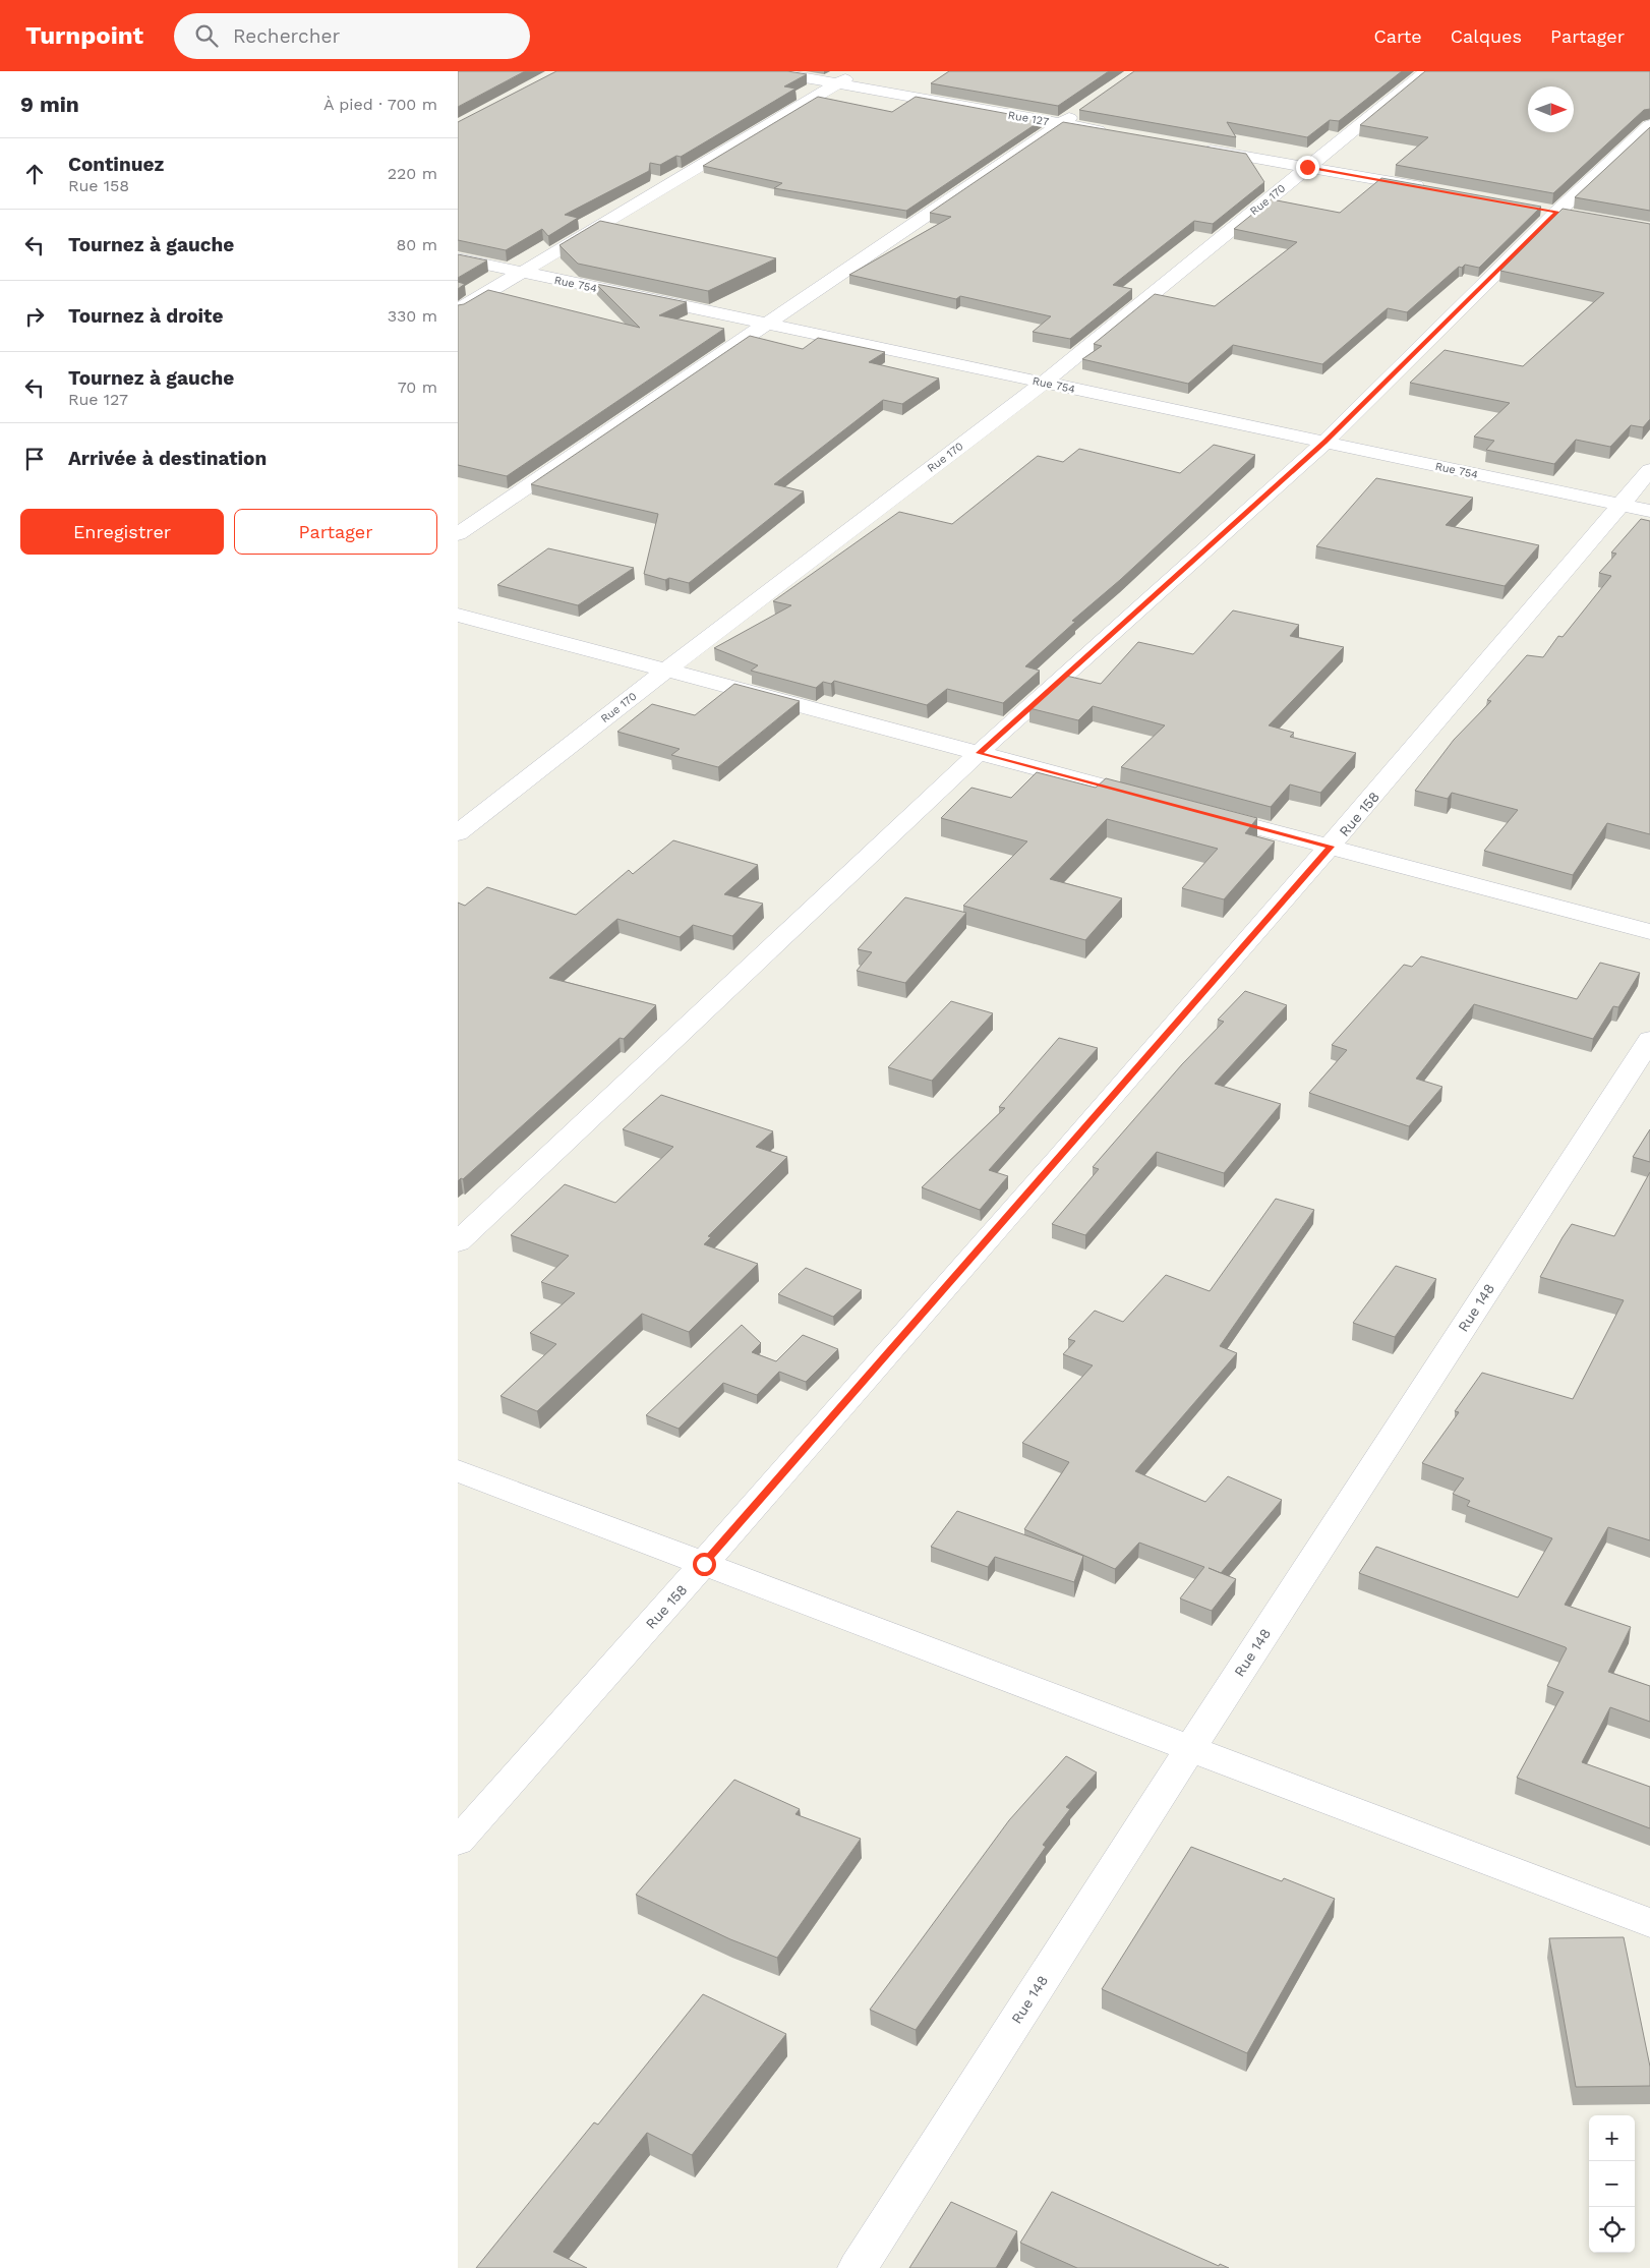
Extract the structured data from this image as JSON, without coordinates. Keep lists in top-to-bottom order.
{
  "streets": {
    "street": [
      "Rue 127",
      "Rue 170",
      "Rue 754",
      "Rue 158",
      "Rue 148"
    ]
  },
  "crossings": [
    ["Rue 170", "Rue 754"],
    ["Rue 754", "Rue 158"]
  ],
  "north": "right",
  "page": {
    "header": "Turnpoint",
    "search": "Rechercher",
    "nav": ["Carte", "Calques", "Partager"],
    "heading": ["9 min", "À pied · 700 m"],
    "list": [
      ["Continuez", "Rue 158", "220 m"],
      ["Tournez à gauche", "80 m"],
      ["Tournez à droite", "330 m"],
      ["Tournez à gauche", "Rue 127", "70 m"],
      "Arrivée à destination"
    ],
    "buttons": ["Enregistrer", "Partager"],
    "map_buttons": ["+", "−"]
  }
}
